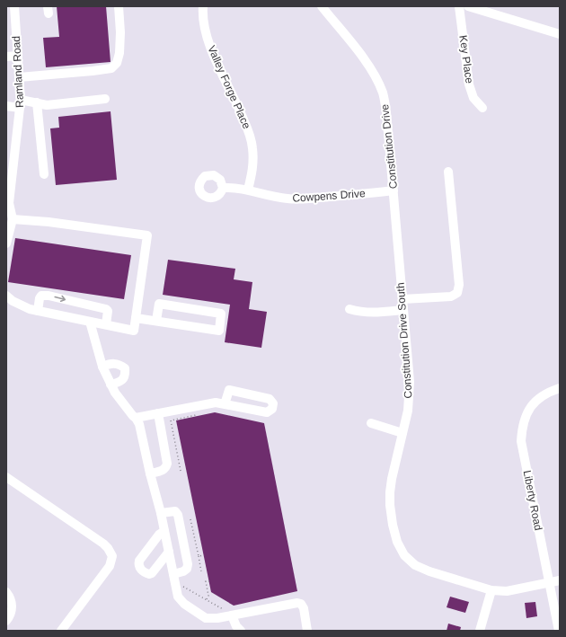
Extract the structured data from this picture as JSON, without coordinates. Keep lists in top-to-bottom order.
{
  "streets": {
    "street": [
      "Key Place",
      "Ramland Road",
      "Valley Forge Place",
      "Constitution Drive",
      "Cowpens Drive",
      "Constitution Drive South",
      "Liberty Road"
    ]
  },
  "crossings": [
    ["Valley Forge Place", "Cowpens Drive"],
    ["Constitution Drive", "Cowpens Drive"],
    ["Constitution Drive", "Constitution Drive South"],
    ["Constitution Drive South", "Liberty Road"]
  ]
}
